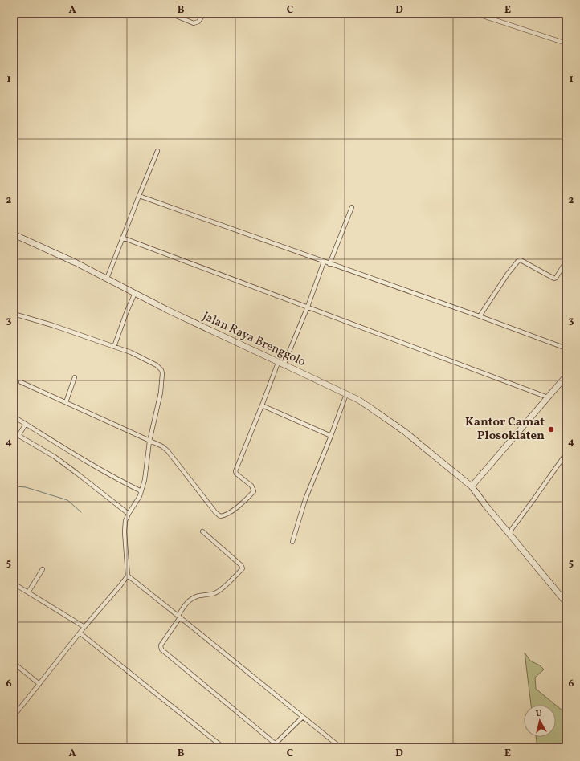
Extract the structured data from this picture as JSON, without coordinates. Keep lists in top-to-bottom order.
{
  "streets": {
    "main road": ["Jalan Raya Brenggolo"]
  },
  "places": ["Kantor Camat Plosoklaten"],
  "north": "top",
  "grid": {
    "columns": [
      "A",
      "B",
      "C",
      "D",
      "E"
    ],
    "rows": [
      "1",
      "2",
      "3",
      "4",
      "5",
      "6"
    ]
  }
}
